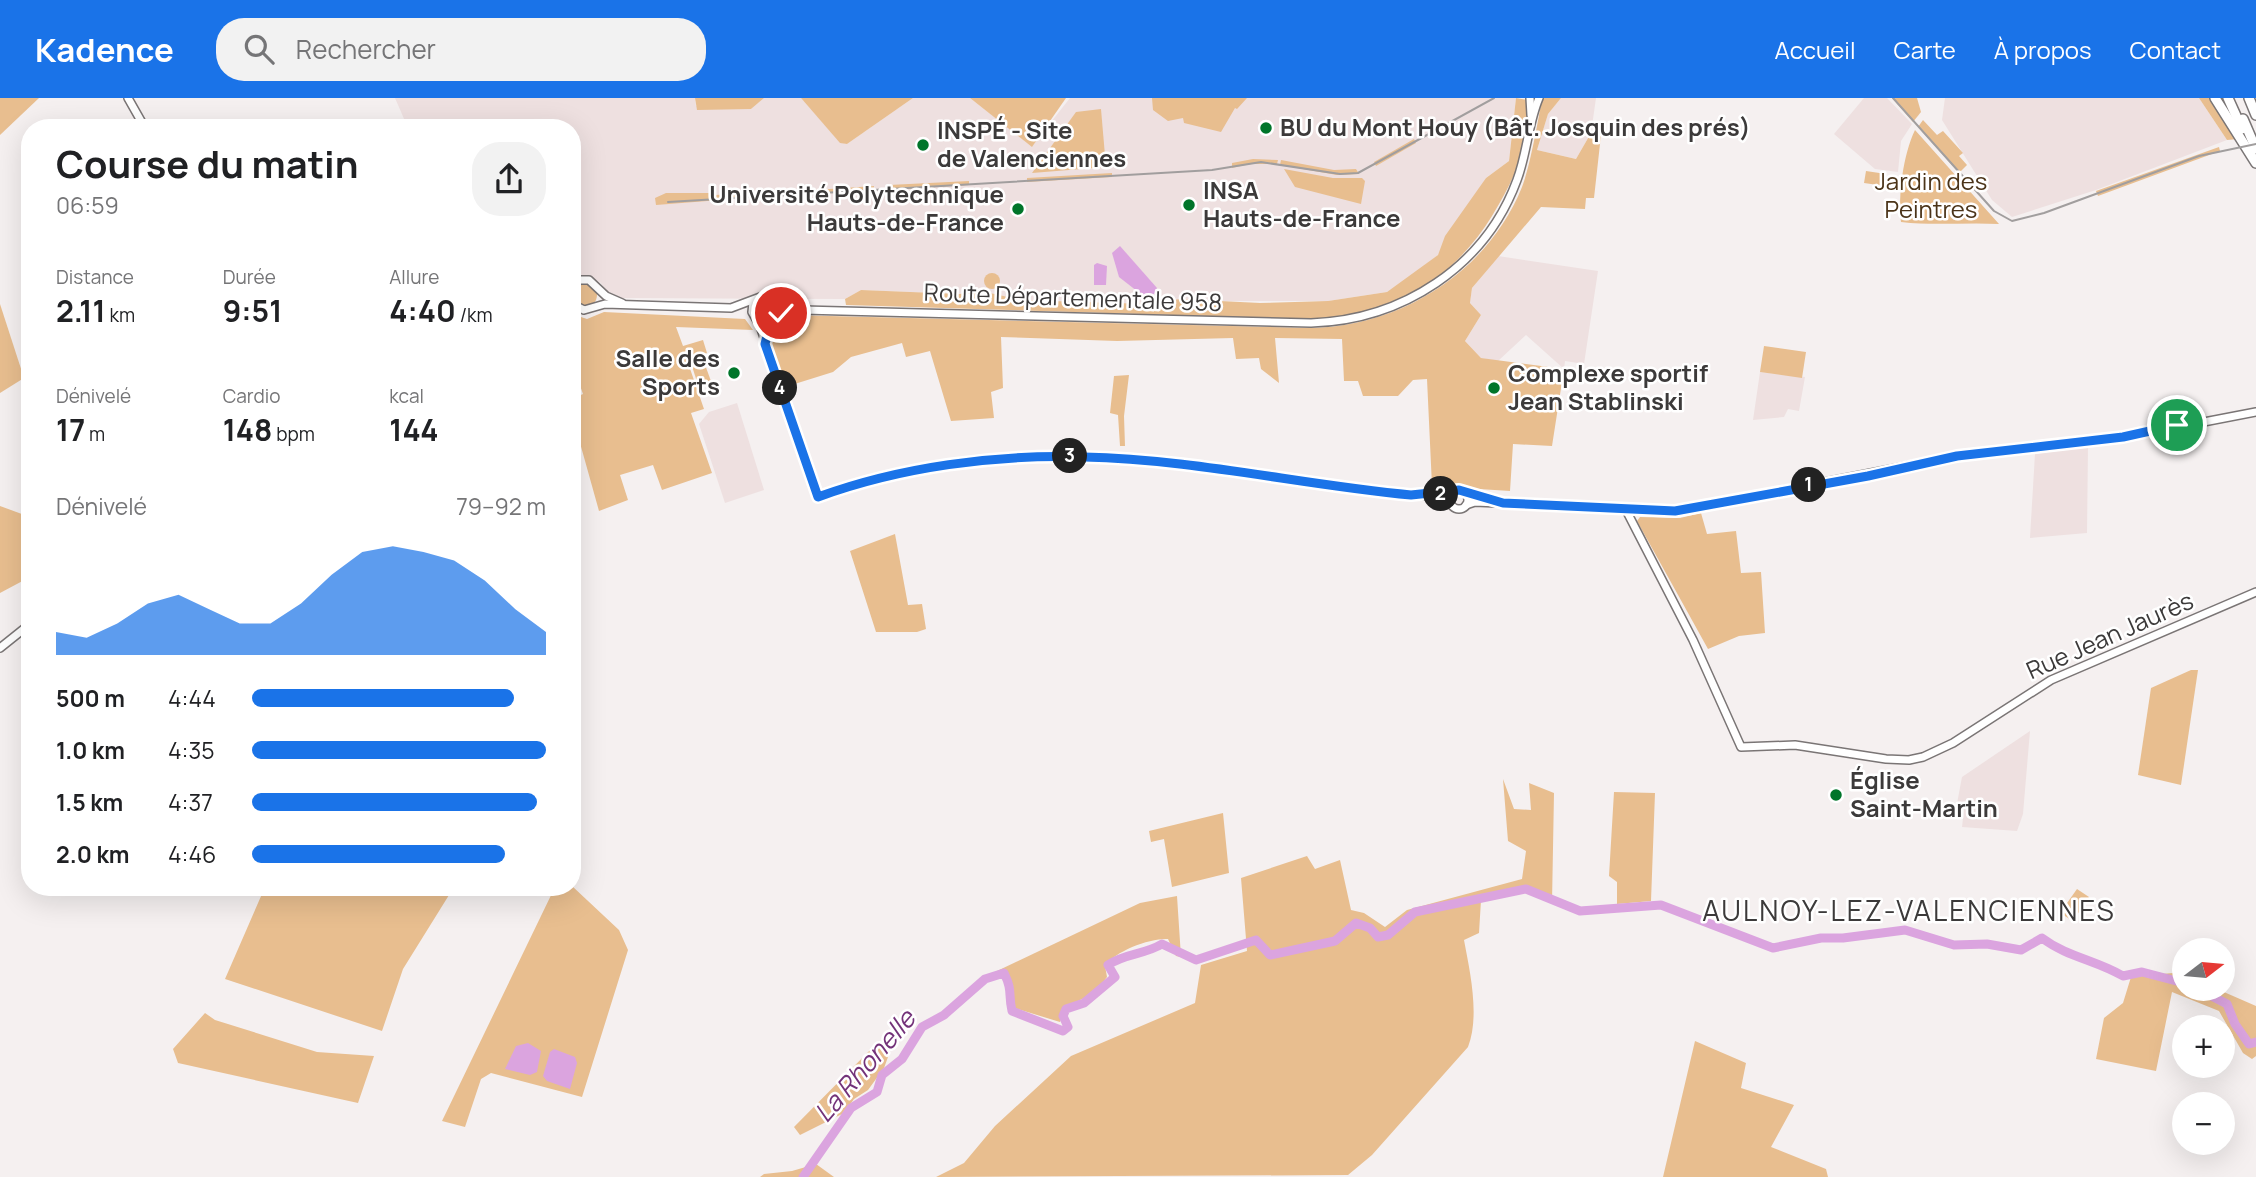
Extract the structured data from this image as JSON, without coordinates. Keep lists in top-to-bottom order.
{
  "streets": {
    "street": ["Route Départementale 958", "Rue Jean Jaurès"]
  },
  "districts": ["AULNOY-LEZ-VALENCIENNES"],
  "water": ["La Rhonelle"],
  "parks": ["Jardin des Peintres"],
  "places": [
    "BU du Mont Houy (Bât. Josquin des prés)",
    "INSPÉ - Site de Valenciennes",
    "INSA Hauts-de-France",
    "Université Polytechnique Hauts-de-France",
    "Salle des Sports",
    "Complexe sportif Jean Stablinski",
    "Église Saint-Martin"
  ],
  "north": "right",
  "page": {
    "header": "Kadence",
    "search": "Rechercher",
    "nav": [
      "Accueil",
      "Carte",
      "À propos",
      "Contact"
    ],
    "heading": ["Course du matin", "06:59"],
    "stats": [
      ["Distance", "2.11 km"],
      ["Durée", "9:51"],
      ["Allure", "4:40 /km"],
      ["Dénivelé", "17 m"],
      ["Cardio", "148 bpm"],
      ["kcal", "144"]
    ],
    "pins": [
      "4",
      "3",
      "1",
      "2"
    ],
    "chart": ["Dénivelé", "79–92 m"],
    "list": [
      {
        "name": "500 m",
        "note": "4:44"
      },
      {
        "name": "1.0 km",
        "note": "4:35"
      },
      {
        "name": "1.5 km",
        "note": "4:37"
      },
      {
        "name": "2.0 km",
        "note": "4:46"
      }
    ],
    "map_buttons": ["+", "−"]
  }
}
